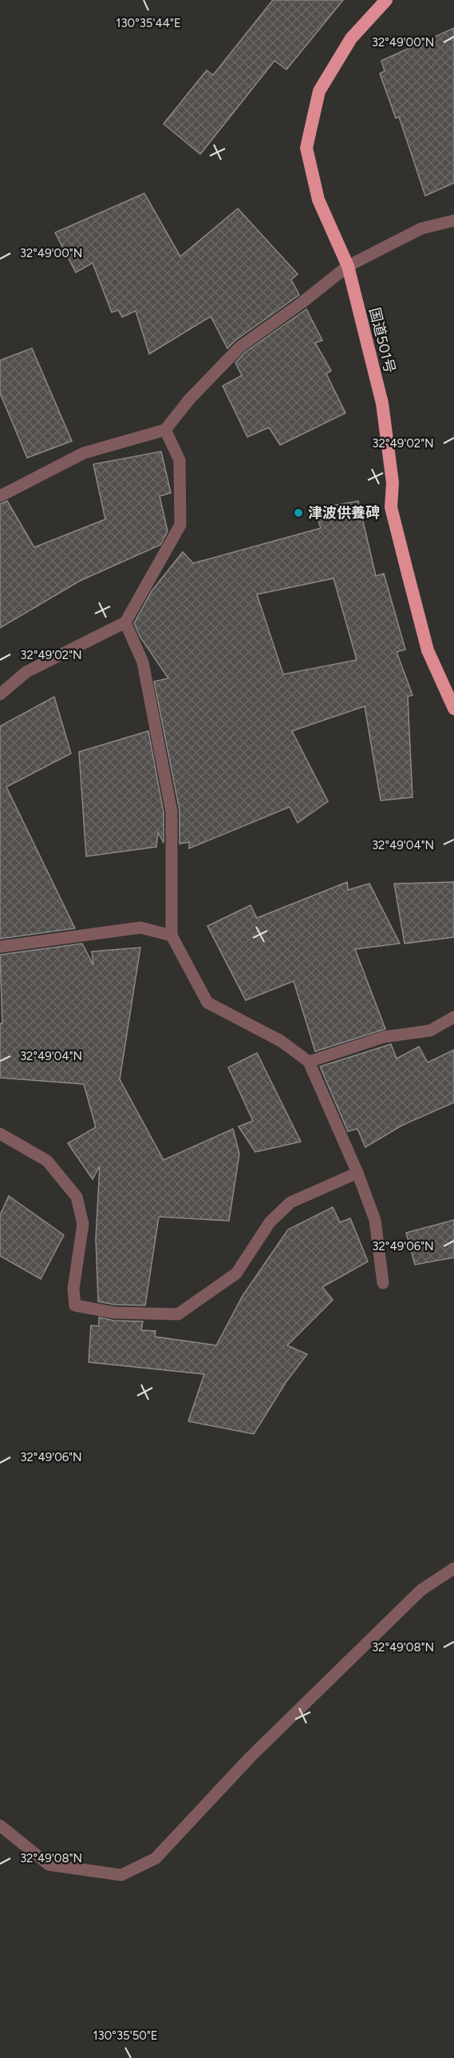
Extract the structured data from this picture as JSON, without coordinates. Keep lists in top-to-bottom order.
{
  "streets": {
    "highway": ["国道501号"]
  },
  "places": ["津波供養碑"],
  "coordinates": [
    "130°35'44\"E",
    "32°49'00\"N",
    "32°49'02\"N",
    "32°49'04\"N",
    "32°49'06\"N",
    "32°49'08\"N",
    "130°35'50\"E"
  ]
}
